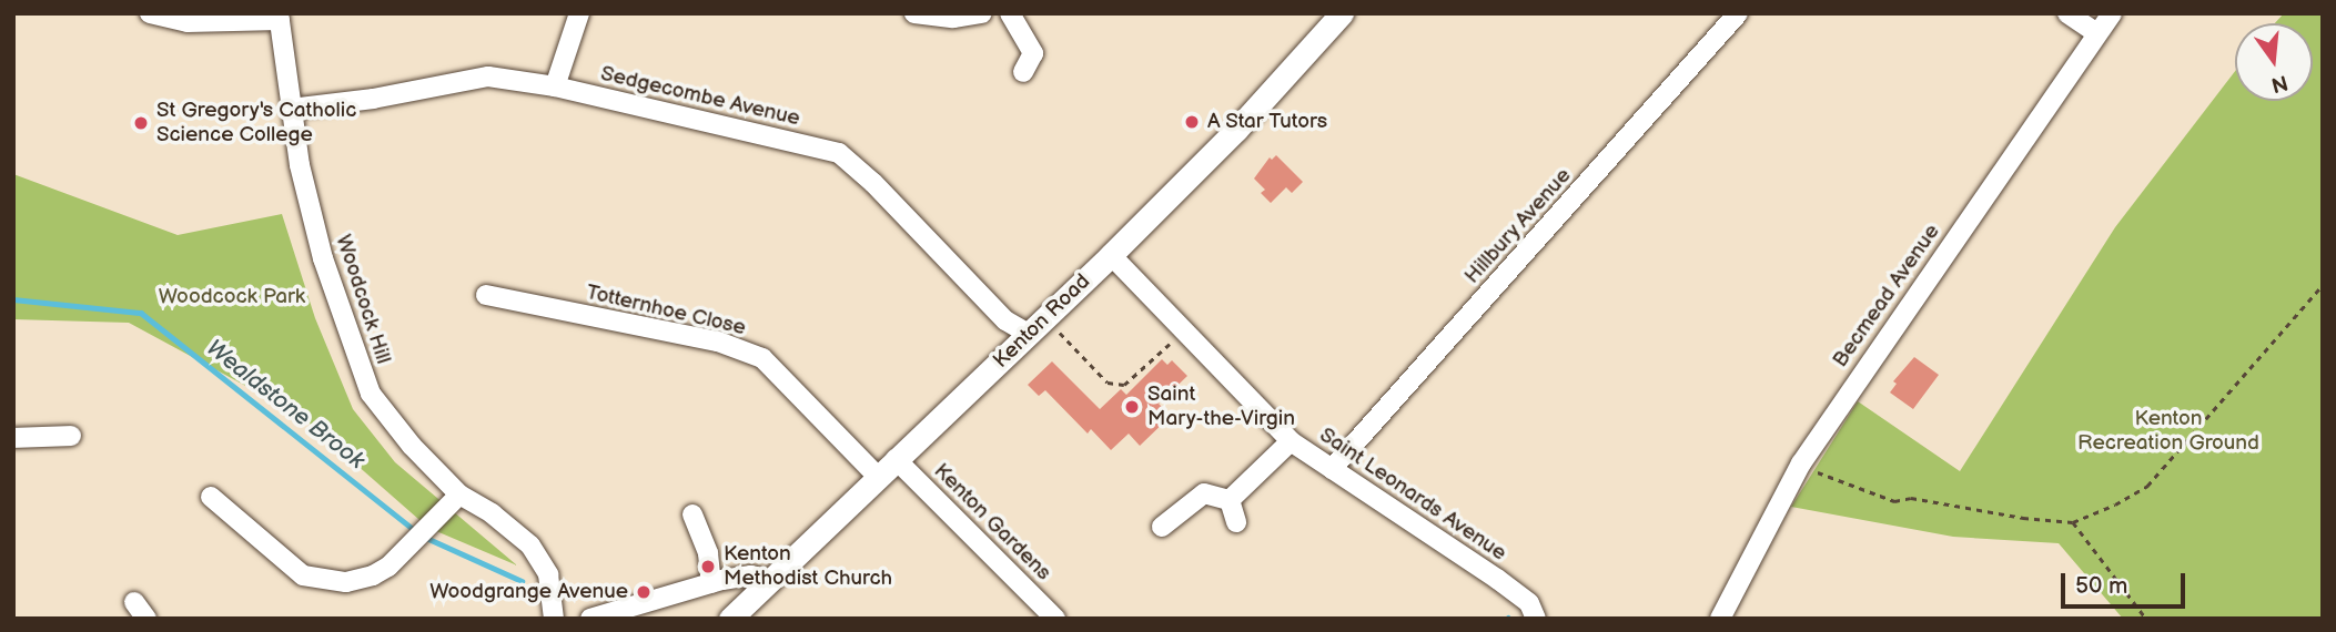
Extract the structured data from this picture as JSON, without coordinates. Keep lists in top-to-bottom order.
{
  "streets": {
    "main road": ["Kenton Road"],
    "street": [
      "Sedgecombe Avenue",
      "Hillbury Avenue",
      "Becmead Avenue",
      "Woodcock Hill",
      "Totternhoe Close",
      "Saint Leonards Avenue",
      "Kenton Gardens"
    ]
  },
  "crossings": [
    ["Sedgecombe Avenue", "Woodcock Hill"],
    ["Sedgecombe Avenue", "Kenton Road"],
    ["Hillbury Avenue", "Saint Leonards Avenue"],
    ["Totternhoe Close", "Kenton Road"],
    ["Kenton Road", "Saint Leonards Avenue"],
    ["Kenton Road", "Kenton Gardens"]
  ],
  "water": ["Wealdstone Brook"],
  "parks": ["Woodcock Park", "Kenton Recreation Ground"],
  "places": [
    "A Star Tutors",
    "St Gregory's Catholic Science College",
    "Saint Mary-the-Virgin",
    "Kenton Methodist Church",
    "Woodgrange Avenue"
  ],
  "scale_bar": "50 m",
  "north": "bottom"
}
